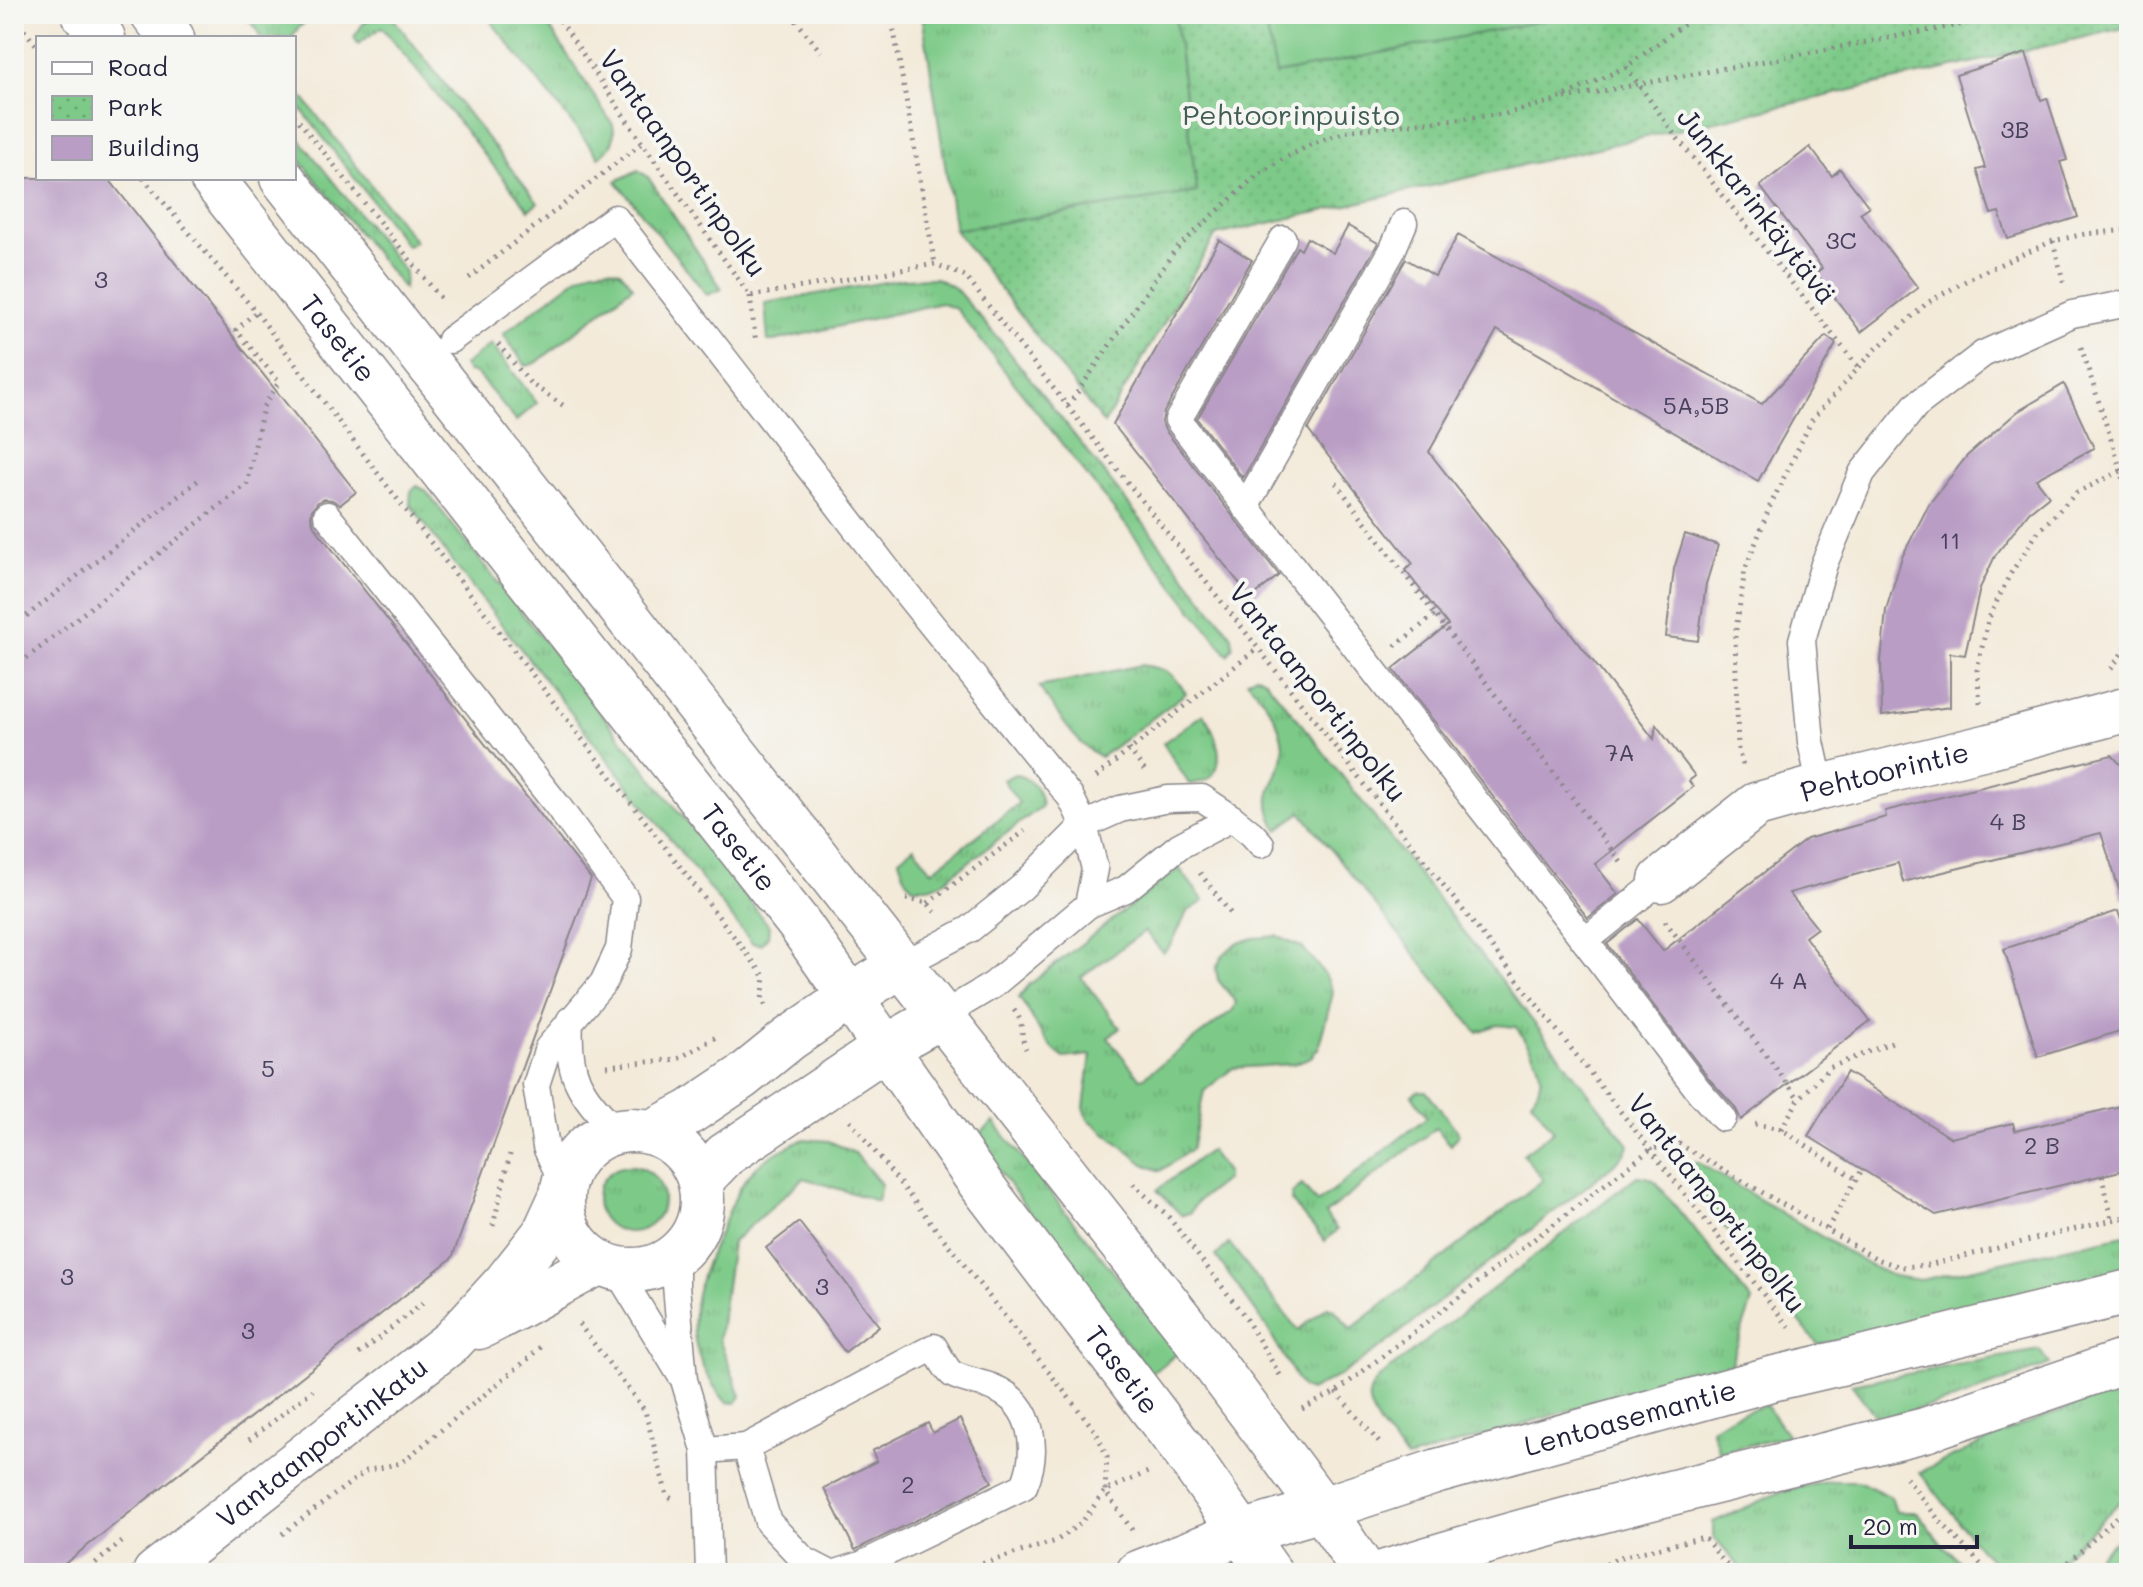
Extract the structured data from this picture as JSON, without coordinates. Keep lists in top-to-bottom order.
{
  "streets": {
    "main road": [
      "Tasetie",
      "Pehtoorintie",
      "Lentoasemantie",
      "Vantaanportinkatu"
    ],
    "path": ["Vantaanportinpolku", "Junkkarinkäytävä"]
  },
  "crossings": [
    ["Tasetie", "Lentoasemantie"],
    ["Tasetie", "Vantaanportinkatu"]
  ],
  "parks": ["Pehtoorinpuisto"],
  "house_numbers": [
    "3B",
    "3C",
    "3",
    "5A,5B",
    "11",
    "7A",
    "4 B",
    "4 A",
    "5",
    "2 B",
    "3",
    "3",
    "3",
    "2"
  ],
  "legend": ["Road", "Park", "Building"],
  "scale_bar": "20 m"
}
